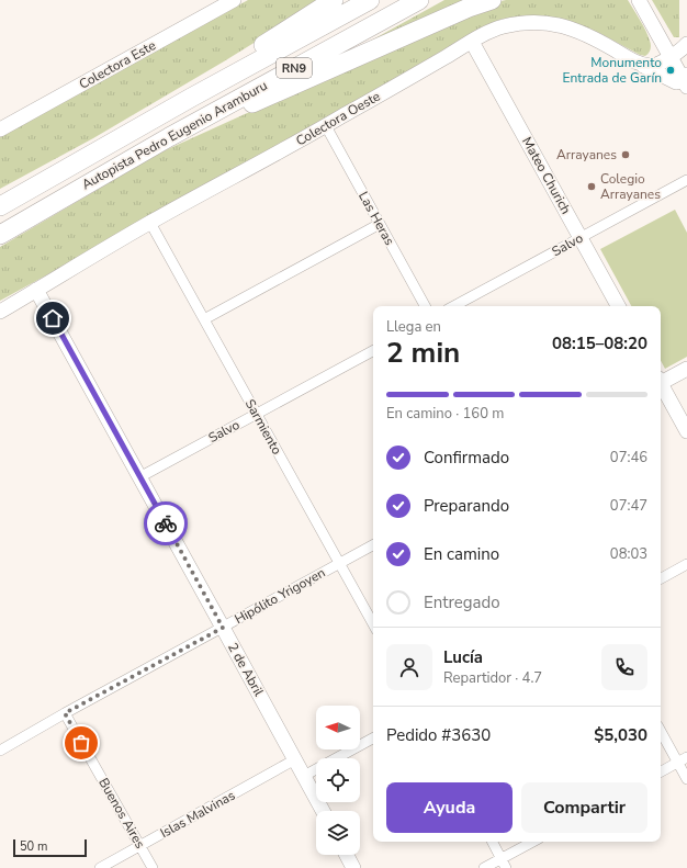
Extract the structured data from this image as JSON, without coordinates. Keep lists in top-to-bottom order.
{
  "streets": {
    "highway": ["RN9", "Autopista Pedro Eugenio Aramburu"],
    "street": [
      "Colectora Este",
      "Colectora Oeste",
      "Mateo Churich",
      "Las Heras",
      "Salvo",
      "Sarmiento",
      "Hipólito Yrigoyen",
      "2 de Abril",
      "Buenos Aires",
      "Islas Malvinas"
    ]
  },
  "crossings": [
    ["Colectora Oeste", "Mateo Churich"],
    ["Colectora Oeste", "Las Heras"],
    ["Colectora Oeste", "Sarmiento"],
    ["Colectora Oeste", "2 de Abril"],
    ["Mateo Churich", "Salvo"],
    ["Salvo", "Sarmiento"],
    ["Salvo", "2 de Abril"],
    ["Sarmiento", "Hipólito Yrigoyen"],
    ["Hipólito Yrigoyen", "2 de Abril"],
    ["Hipólito Yrigoyen", "Buenos Aires"],
    ["2 de Abril", "Islas Malvinas"],
    ["Buenos Aires", "Islas Malvinas"]
  ],
  "places": ["Monumento Entrada de Garín", "Arrayanes", "Colegio Arrayanes"],
  "scale_bar": "50 m",
  "north": "left",
  "page": {
    "heading": ["2 min", "Llega en", "08:15–08:20"],
    "panel": [
      "Lucía",
      "Repartidor · 4.7",
      "Pedido #3630",
      "$5,030"
    ],
    "bar": "En camino · 160 m",
    "list": [
      ["Confirmado", "07:46"],
      ["Preparando", "07:47"],
      ["En camino", "08:03"],
      "Entregado"
    ],
    "buttons": ["Ayuda", "Compartir"],
    "scale": "50 m"
  }
}
